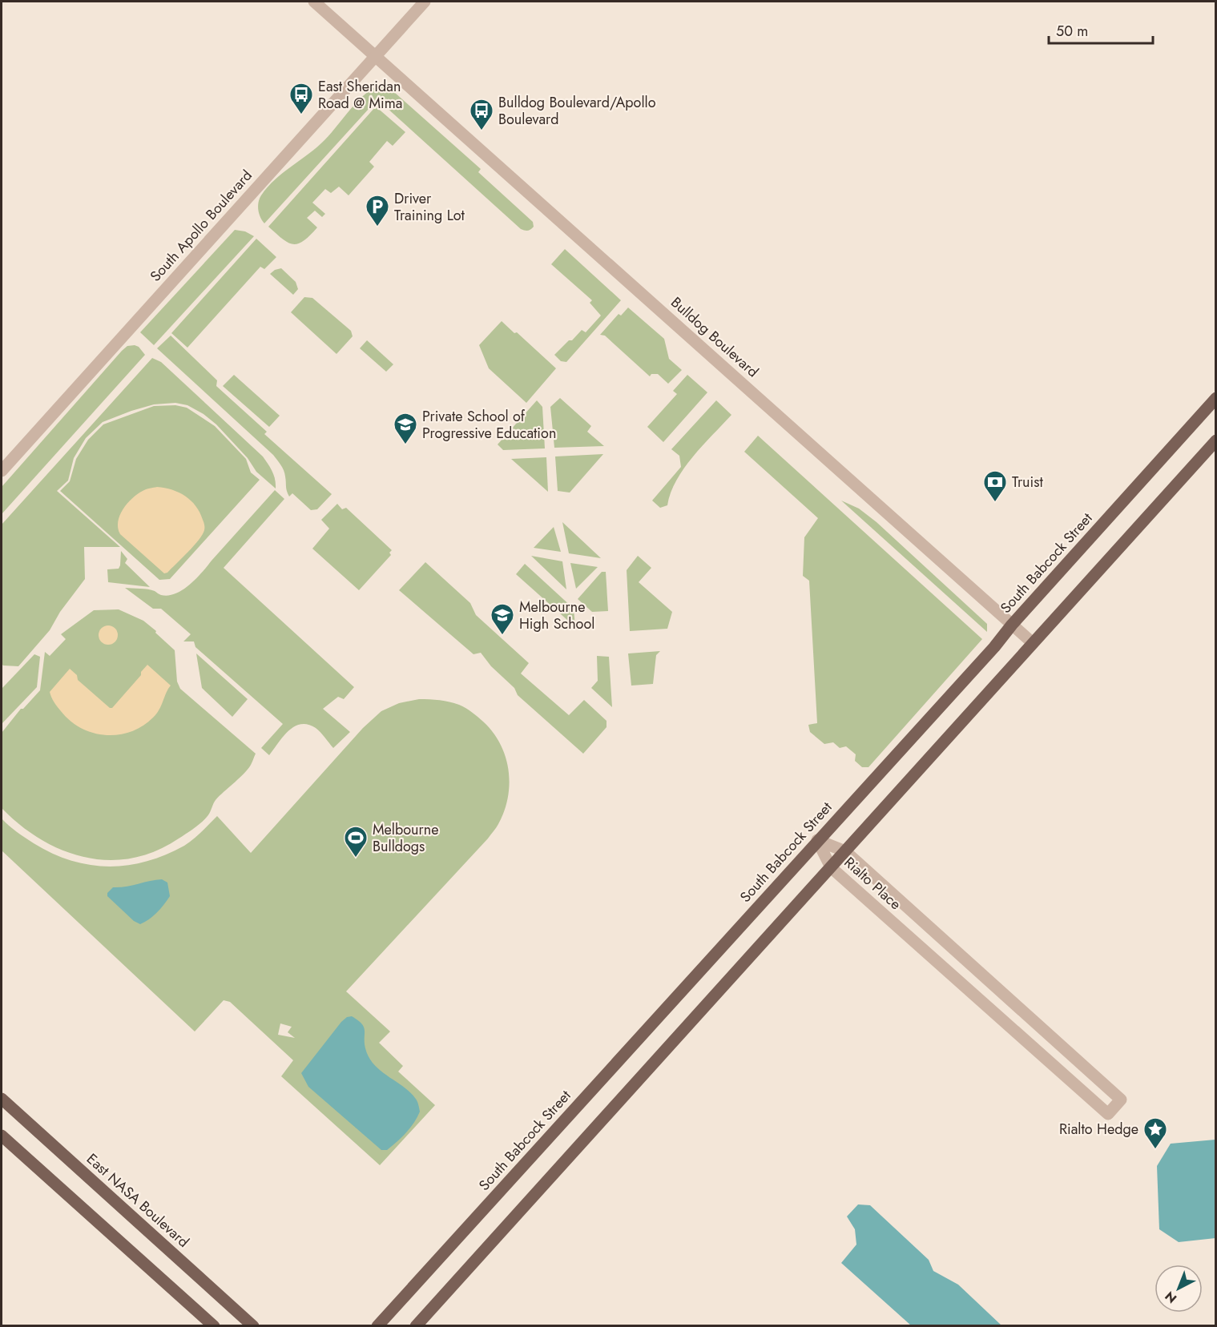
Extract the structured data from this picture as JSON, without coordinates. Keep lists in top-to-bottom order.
{
  "streets": {
    "main road": ["South Babcock Street", "East NASA Boulevard"],
    "street": ["South Apollo Boulevard", "Bulldog Boulevard", "Rialto Place"]
  },
  "crossings": [
    ["South Apollo Boulevard", "Bulldog Boulevard"],
    ["Bulldog Boulevard", "South Babcock Street"],
    ["South Babcock Street", "Rialto Place"]
  ],
  "places": {
    "bus stop": ["East Sheridan Road @ Mima", "Bulldog Boulevard/Apollo Boulevard"],
    "parking": ["Driver Training Lot"],
    "school or university": ["Private School of Progressive Education", "Melbourne High School"],
    "bank": ["Truist"],
    "sports": ["Melbourne Bulldogs"],
    "place": ["Rialto Hedge"]
  },
  "scale_bar": "50 m",
  "north": "bottom left"
}
